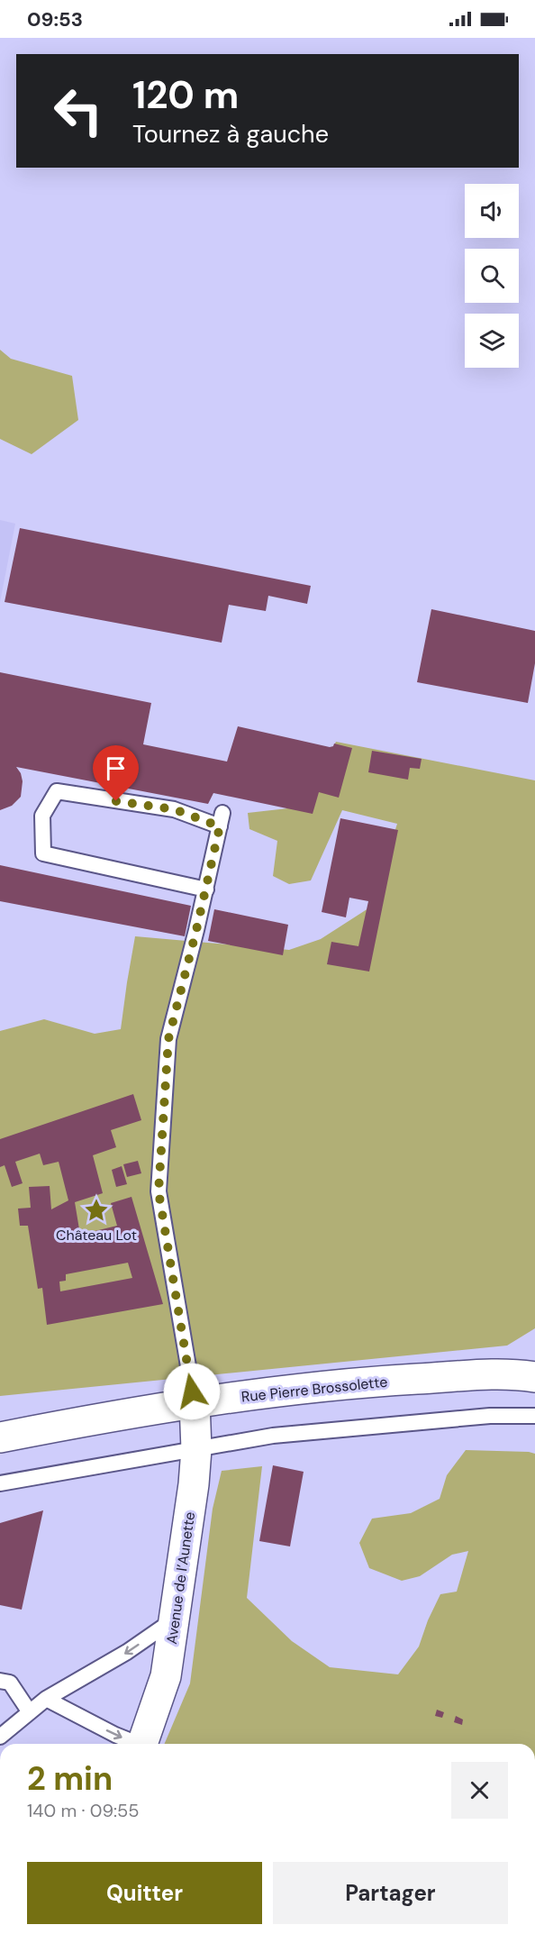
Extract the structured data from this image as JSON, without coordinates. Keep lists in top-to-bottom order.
{
  "streets": {
    "main road": ["Rue Pierre Brossolette", "Avenue de l’Aunette"]
  },
  "crossings": [
    ["Rue Pierre Brossolette", "Avenue de l’Aunette"]
  ],
  "places": {
    "place": ["Château Lot"]
  },
  "page": {
    "status": "09:53",
    "turn": ["120 m", "Tournez à gauche"],
    "heading": ["2 min", "140 m · 09:55"],
    "buttons": ["Quitter", "Partager"]
  }
}
